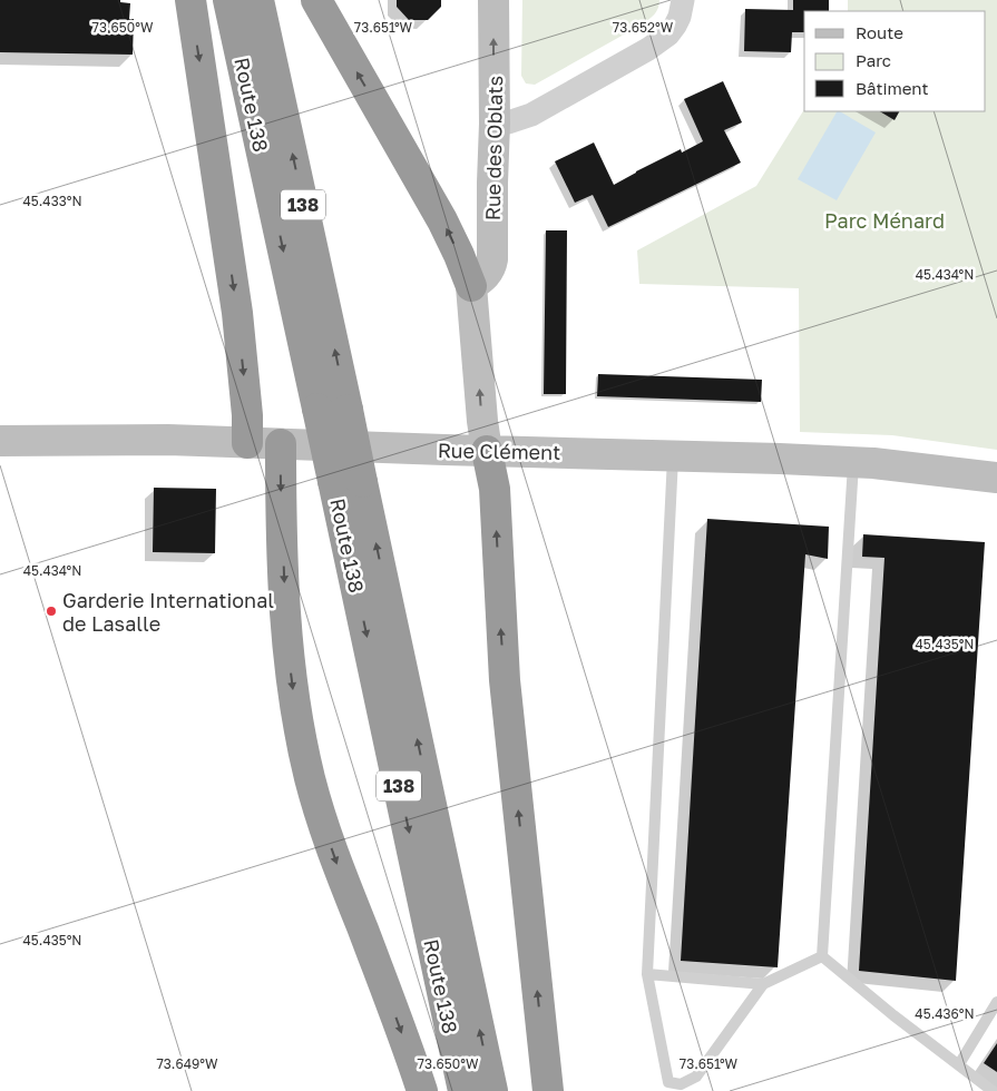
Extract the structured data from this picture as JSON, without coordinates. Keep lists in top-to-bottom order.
{
  "streets": {
    "highway": ["Route 138", "138"],
    "main road": ["Rue des Oblats", "Rue Clément"]
  },
  "one_way": ["Rue des Oblats"],
  "parks": ["Parc Ménard"],
  "places": ["Garderie International de Lasalle"],
  "legend": ["Route", "Parc", "Bâtiment"],
  "coordinates": [
    "73.650°W",
    "73.651°W",
    "73.652°W",
    "45.433°N",
    "45.434°N",
    "45.435°N",
    "45.436°N",
    "73.649°W"
  ]
}
